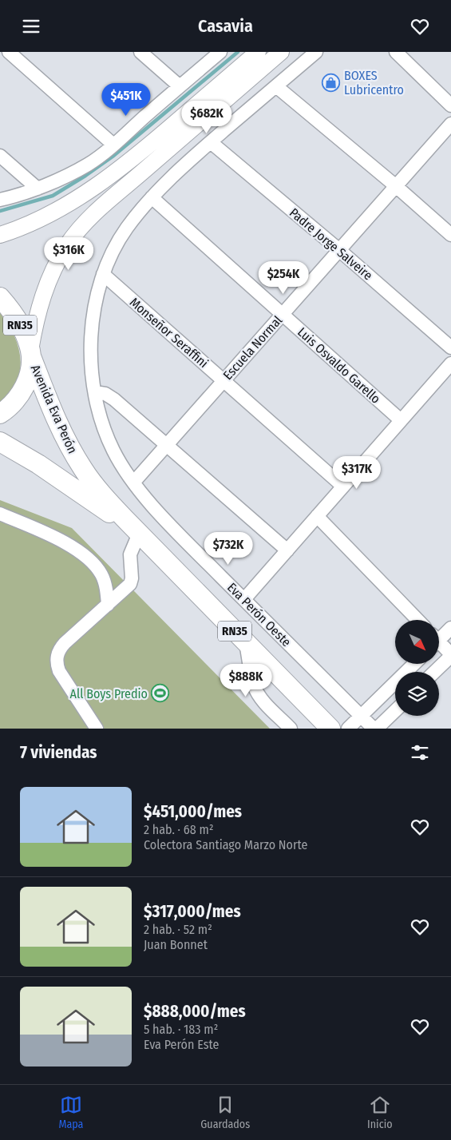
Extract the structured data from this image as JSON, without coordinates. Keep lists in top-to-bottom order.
{
  "streets": {
    "highway": ["RN35", "Avenida Eva Perón"],
    "street": [
      "Padre Jorge Salveire",
      "Monseñor Seraffini",
      "Escuela Normal",
      "Luis Osvaldo Garello",
      "Eva Perón Oeste"
    ]
  },
  "crossings": [
    ["Padre Jorge Salveire", "Escuela Normal"],
    ["Padre Jorge Salveire", "Eva Perón Oeste"],
    ["RN35", "Avenida Eva Perón"],
    ["Monseñor Seraffini", "Escuela Normal"],
    ["Monseñor Seraffini", "Eva Perón Oeste"],
    ["Escuela Normal", "Luis Osvaldo Garello"],
    ["Escuela Normal", "Eva Perón Oeste"],
    ["Luis Osvaldo Garello", "Eva Perón Oeste"]
  ],
  "places": {
    "shop": ["BOXES Lubricentro"],
    "sports": ["All Boys Predio"]
  },
  "north": "bottom right",
  "page": {
    "header": "Casavia",
    "price": [
      "$451K",
      "$682K",
      "$316K",
      "$254K",
      "$317K",
      "$732K",
      "$888K"
    ],
    "heading": "7 viviendas",
    "list": [
      {
        "name": "$451,000/mes",
        "note": "2 hab. · 68 m² · Colectora Santiago Marzo Norte"
      },
      {
        "name": "$317,000/mes",
        "note": "2 hab. · 52 m² · Juan Bonnet"
      },
      {
        "name": "$888,000/mes",
        "note": "5 hab. · 183 m² · Eva Perón Este"
      }
    ],
    "tabs": ["Mapa", "Guardados", "Inicio"]
  }
}
